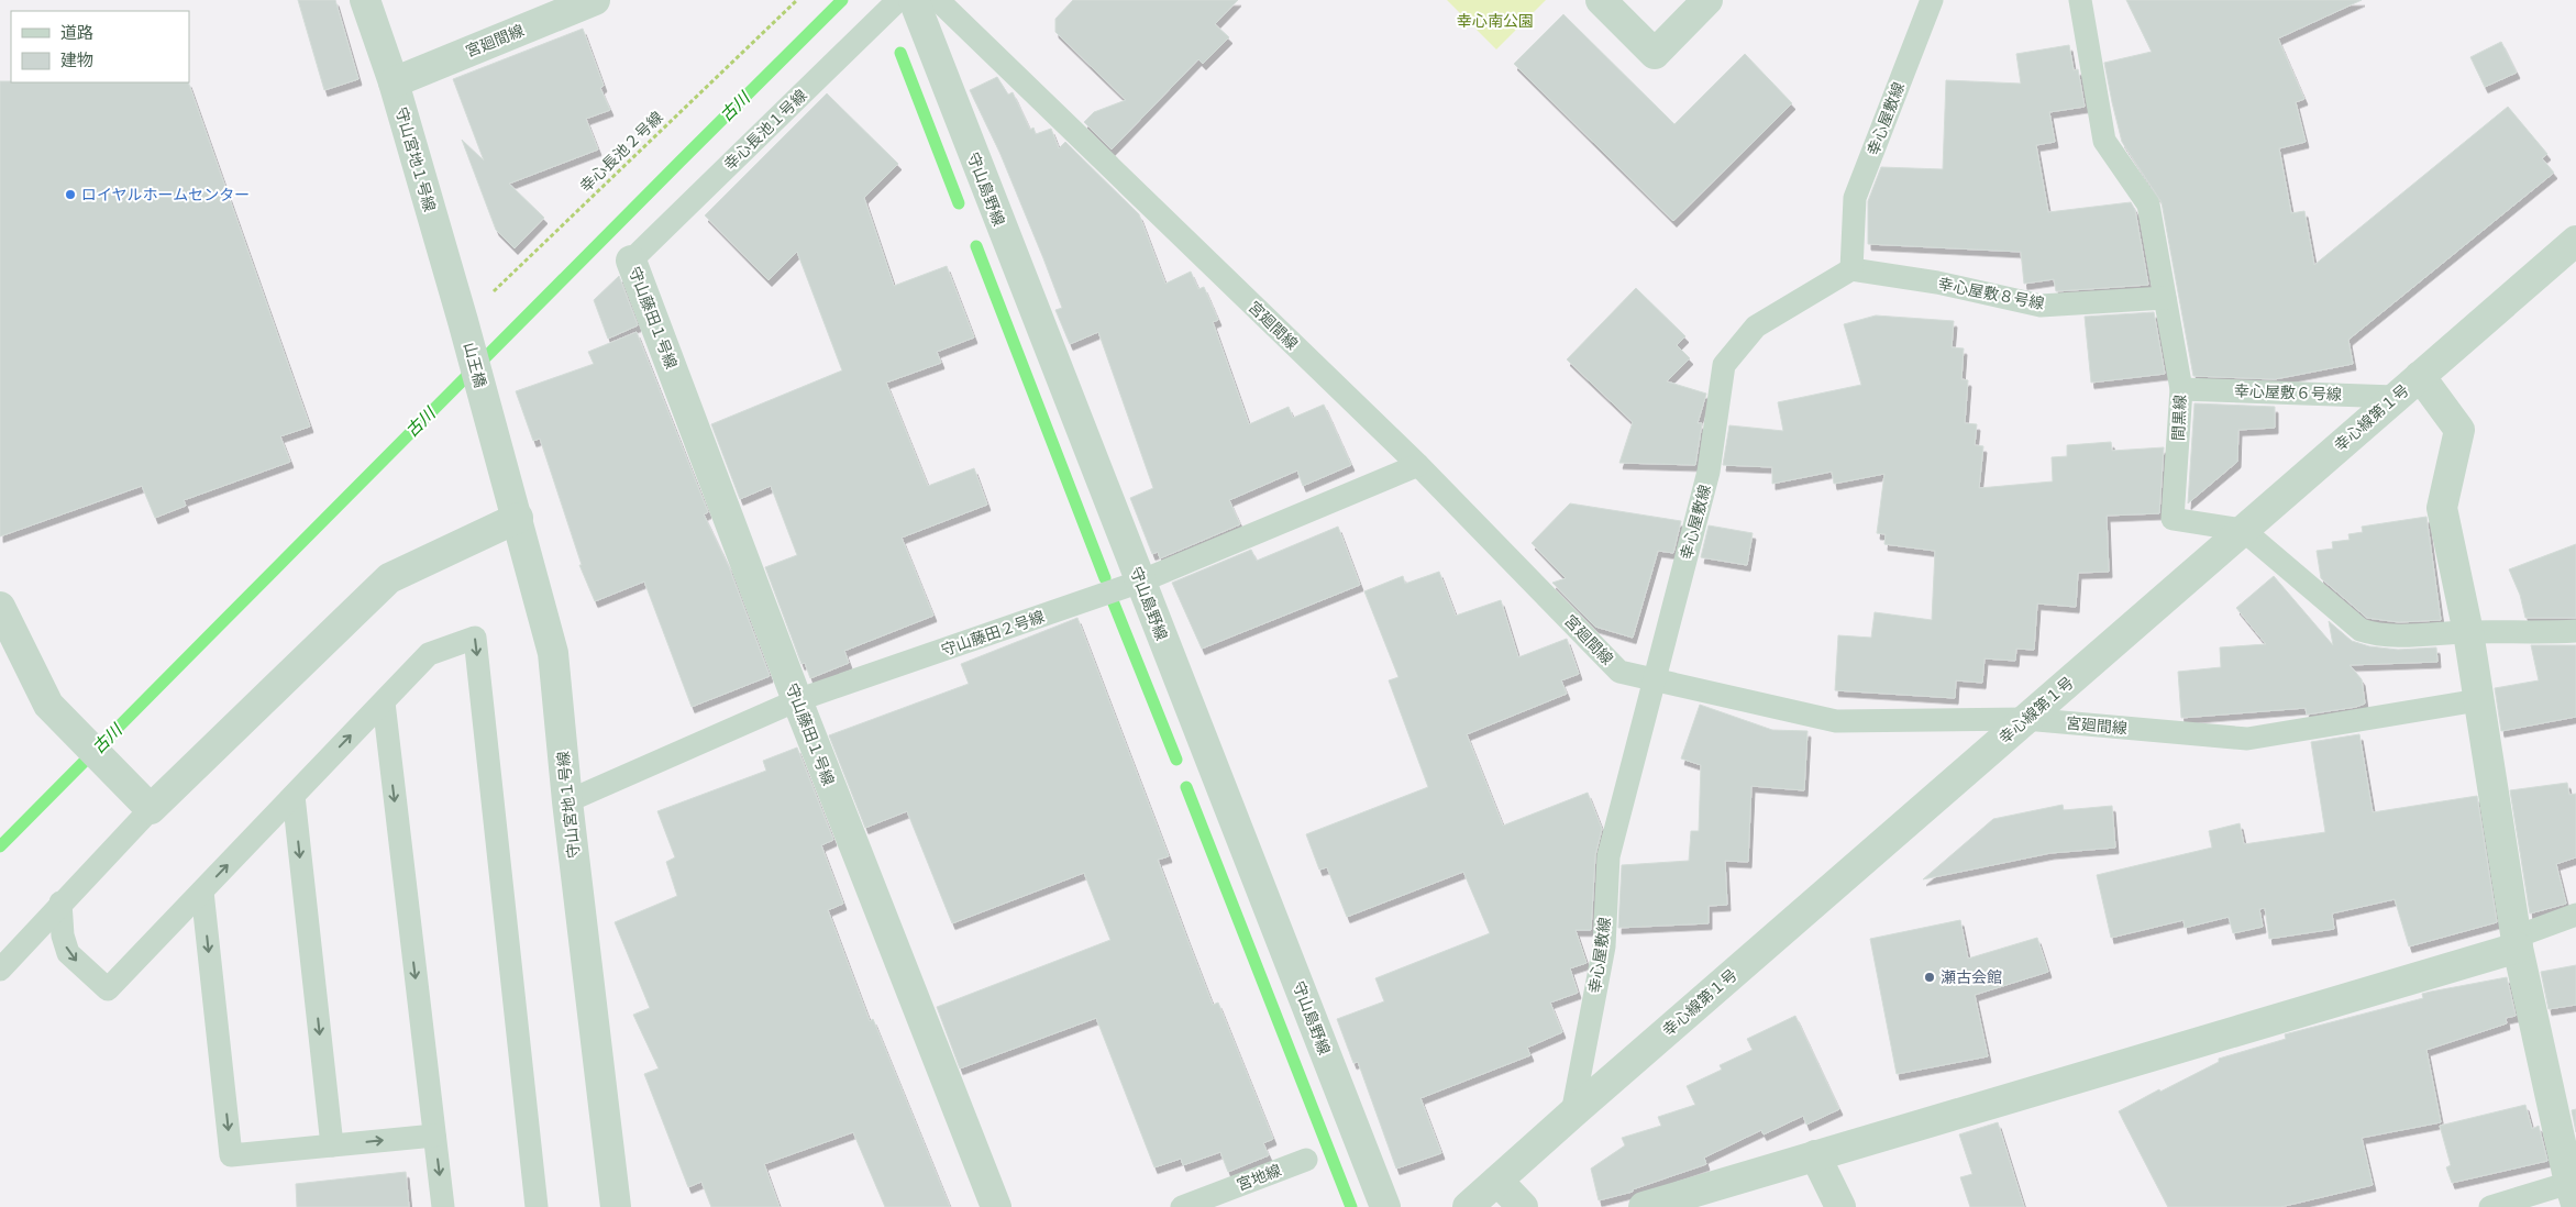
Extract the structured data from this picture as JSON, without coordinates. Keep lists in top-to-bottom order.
{
  "streets": {
    "street": [
      "宮廻間線",
      "守山宮地１号線",
      "守山島野線",
      "守山藤田１号線",
      "山王橋",
      "幸心線第１号"
    ],
    "lane": [
      "幸心屋敷線",
      "幸心長池１号線",
      "幸心屋敷８号線",
      "幸心屋敷６号線",
      "間黒線",
      "守山藤田２号線",
      "宮地線"
    ],
    "path": ["幸心長池２号線"]
  },
  "crossings": [
    ["宮廻間線", "幸心屋敷線"],
    ["宮廻間線", "守山宮地１号線"],
    ["宮廻間線", "幸心線第１号"],
    ["宮廻間線", "守山藤田２号線"],
    ["幸心屋敷線", "幸心屋敷８号線"],
    ["幸心屋敷線", "幸心線第１号"],
    ["幸心長池１号線", "守山藤田１号線"],
    ["幸心長池２号線", "守山宮地１号線"],
    ["幸心長池２号線", "山王橋"],
    ["守山宮地１号線", "山王橋"],
    ["守山宮地１号線", "守山藤田２号線"],
    ["守山島野線", "守山藤田２号線"],
    ["幸心屋敷８号線", "間黒線"],
    ["守山藤田１号線", "守山藤田２号線"],
    ["幸心屋敷６号線", "間黒線"],
    ["幸心屋敷６号線", "幸心線第１号"],
    ["間黒線", "幸心線第１号"]
  ],
  "water": ["古川"],
  "parks": ["幸心南公園"],
  "places": ["ロイヤルホームセンター", "瀬古会館"],
  "legend": ["道路", "建物"]
}
